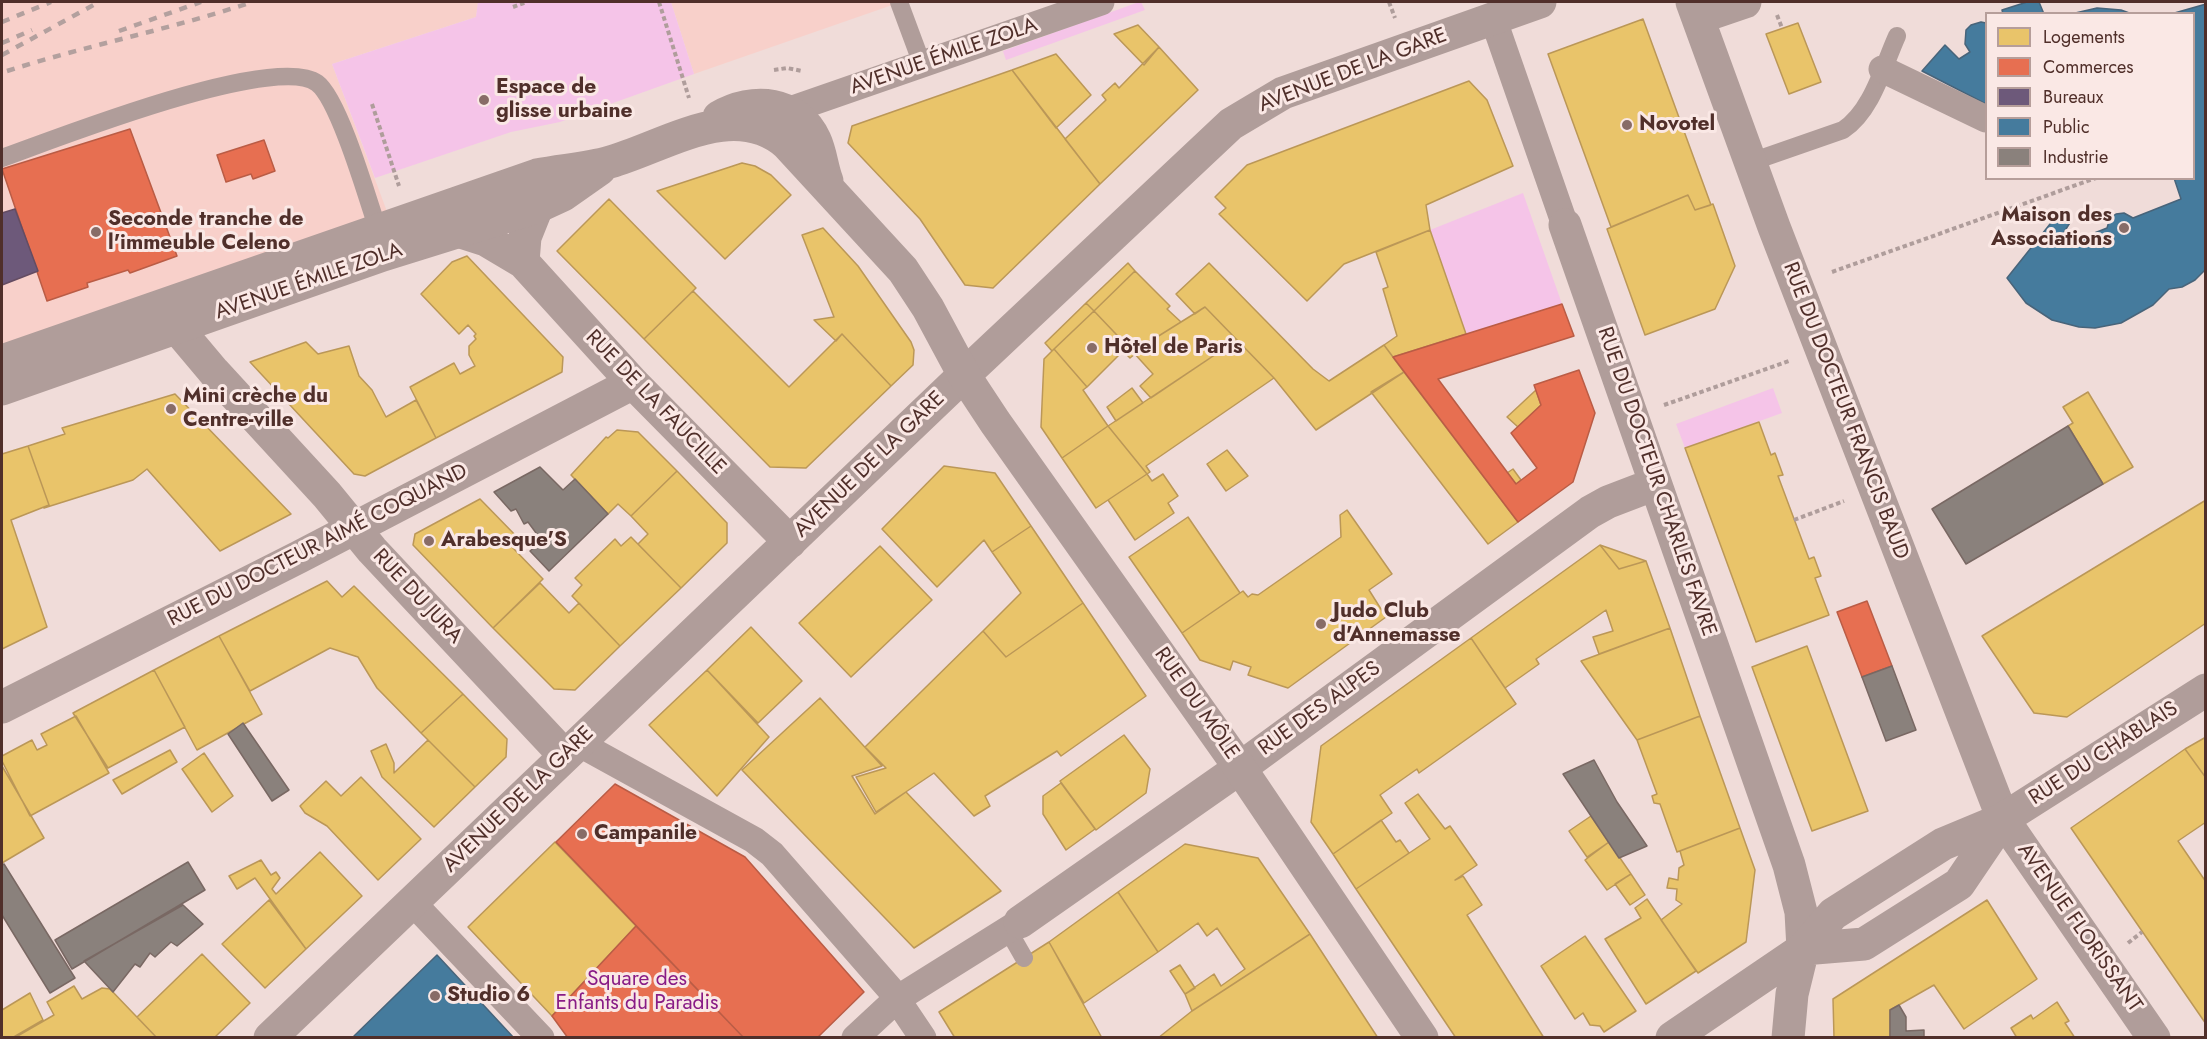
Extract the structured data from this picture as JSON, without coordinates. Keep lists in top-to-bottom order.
{
  "streets": {
    "street": [
      "AVENUE ÉMILE ZOLA",
      "AVENUE DE LA GARE",
      "RUE DE LA FAUCILLE",
      "RUE DU DOCTEUR FRANCIS BAUD",
      "RUE DU DOCTEUR CHARLES FAVRE",
      "RUE DU DOCTEUR AIMÉ COQUAND",
      "RUE DU JURA",
      "RUE DU MÔLE",
      "RUE DES ALPES",
      "RUE DU CHABLAIS",
      "AVENUE FLORISSANT"
    ]
  },
  "crossings": [
    ["AVENUE ÉMILE ZOLA", "RUE DE LA FAUCILLE"],
    ["AVENUE ÉMILE ZOLA", "RUE DU JURA"],
    ["AVENUE ÉMILE ZOLA", "RUE DU MÔLE"],
    ["AVENUE DE LA GARE", "RUE DE LA FAUCILLE"],
    ["AVENUE DE LA GARE", "RUE DU DOCTEUR CHARLES FAVRE"],
    ["AVENUE DE LA GARE", "RUE DU JURA"],
    ["AVENUE DE LA GARE", "RUE DU MÔLE"],
    ["RUE DE LA FAUCILLE", "RUE DU DOCTEUR AIMÉ COQUAND"],
    ["RUE DU DOCTEUR FRANCIS BAUD", "RUE DU CHABLAIS"],
    ["RUE DU DOCTEUR FRANCIS BAUD", "AVENUE FLORISSANT"],
    ["RUE DU DOCTEUR CHARLES FAVRE", "RUE DES ALPES"],
    ["RUE DU DOCTEUR CHARLES FAVRE", "RUE DU CHABLAIS"],
    ["RUE DU DOCTEUR AIMÉ COQUAND", "RUE DU JURA"],
    ["RUE DU MÔLE", "RUE DES ALPES"],
    ["RUE DU CHABLAIS", "AVENUE FLORISSANT"]
  ],
  "parks": ["Square des Enfants du Paradis"],
  "places": [
    "Espace de glisse urbaine",
    "Novotel",
    "Maison des Associations",
    "Seconde tranche de l'immeuble Celeno",
    "Hôtel de Paris",
    "Mini crèche du Centre-ville",
    "Arabesque'S",
    "Judo Club d'Annemasse",
    "Campanile",
    "Studio 6"
  ],
  "legend": [
    "Logements",
    "Commerces",
    "Bureaux",
    "Public",
    "Industrie"
  ]
}
